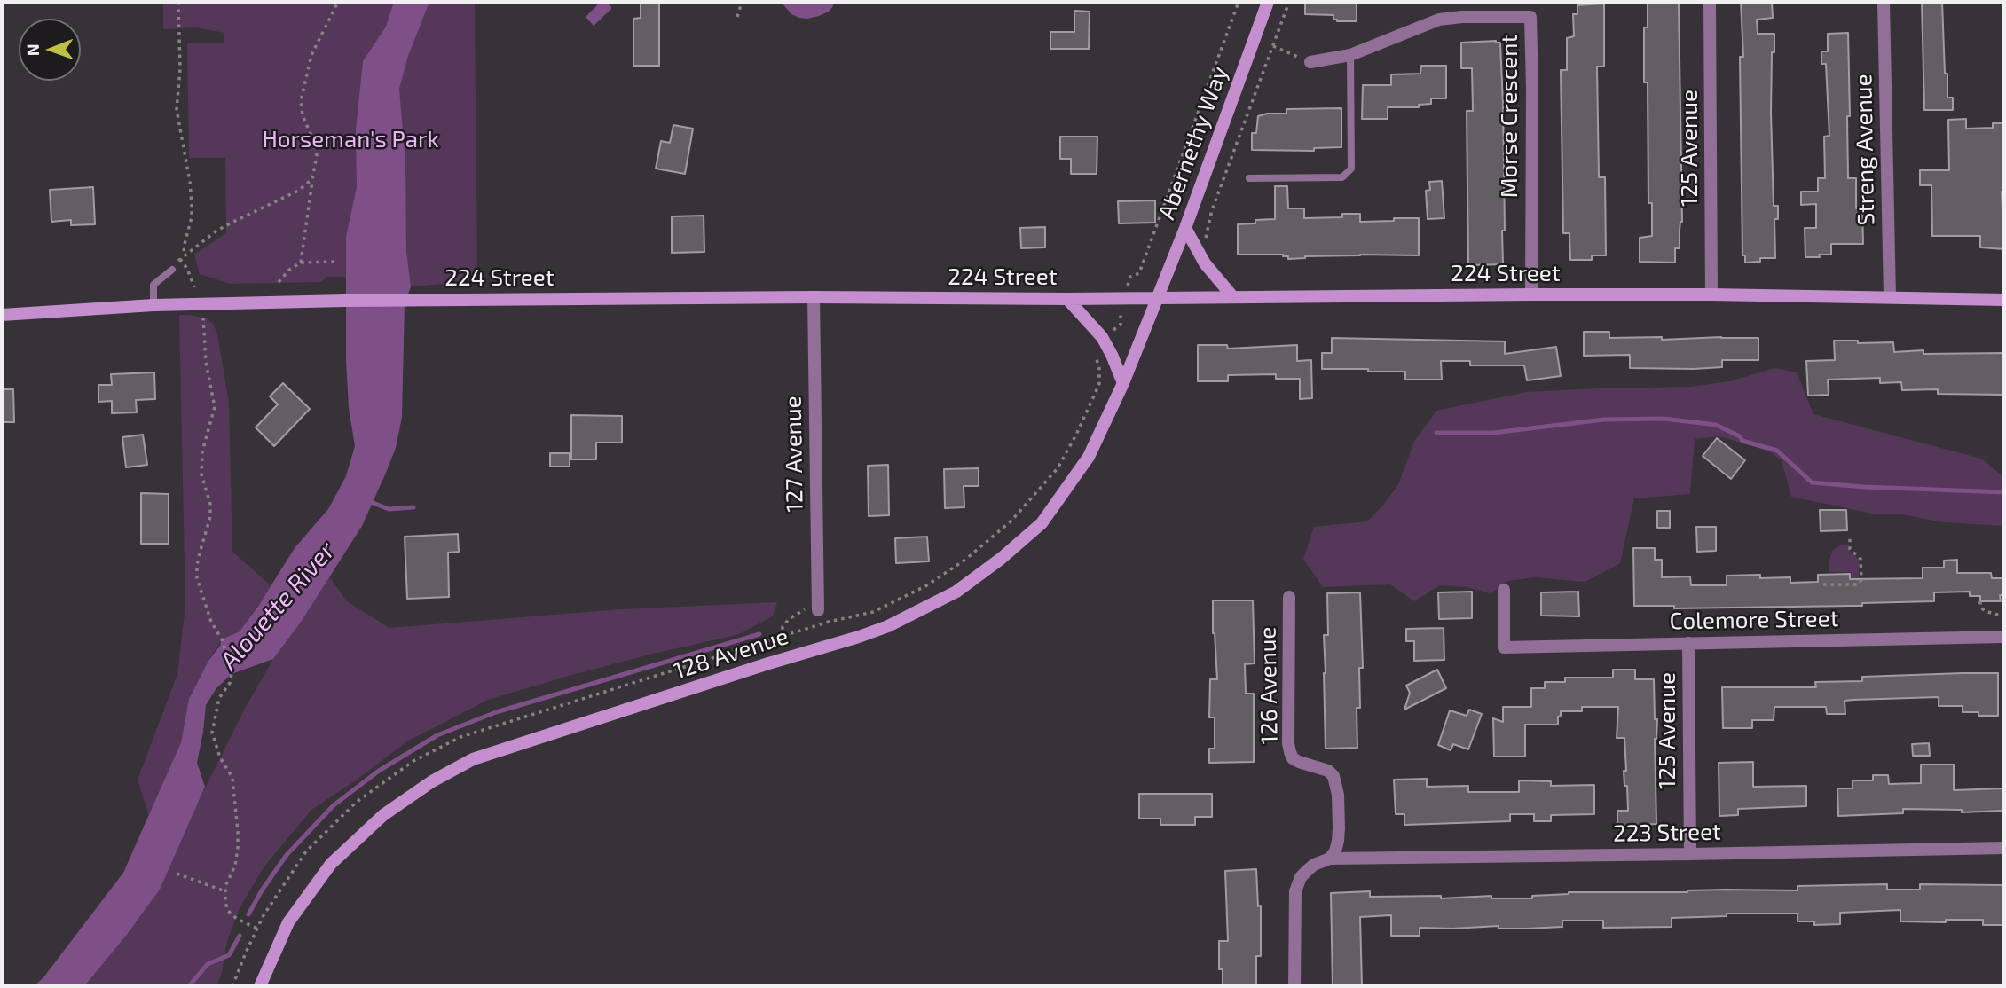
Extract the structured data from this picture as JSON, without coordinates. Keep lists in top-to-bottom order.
{
  "streets": {
    "street": [
      "Morse Crescent",
      "Abernethy Way",
      "125 Avenue",
      "Streng Avenue",
      "224 Street",
      "127 Avenue",
      "Colemore Street",
      "128 Avenue",
      "126 Avenue",
      "223 Street"
    ]
  },
  "crossings": [
    ["Morse Crescent", "224 Street"],
    ["Abernethy Way", "224 Street"],
    ["Abernethy Way", "128 Avenue"],
    ["125 Avenue", "224 Street"],
    ["125 Avenue", "Colemore Street"],
    ["125 Avenue", "223 Street"],
    ["Streng Avenue", "224 Street"],
    ["224 Street", "127 Avenue"],
    ["224 Street", "128 Avenue"],
    ["126 Avenue", "223 Street"]
  ],
  "water": ["Alouette River"],
  "parks": ["Horseman's Park"],
  "north": "left"
}
